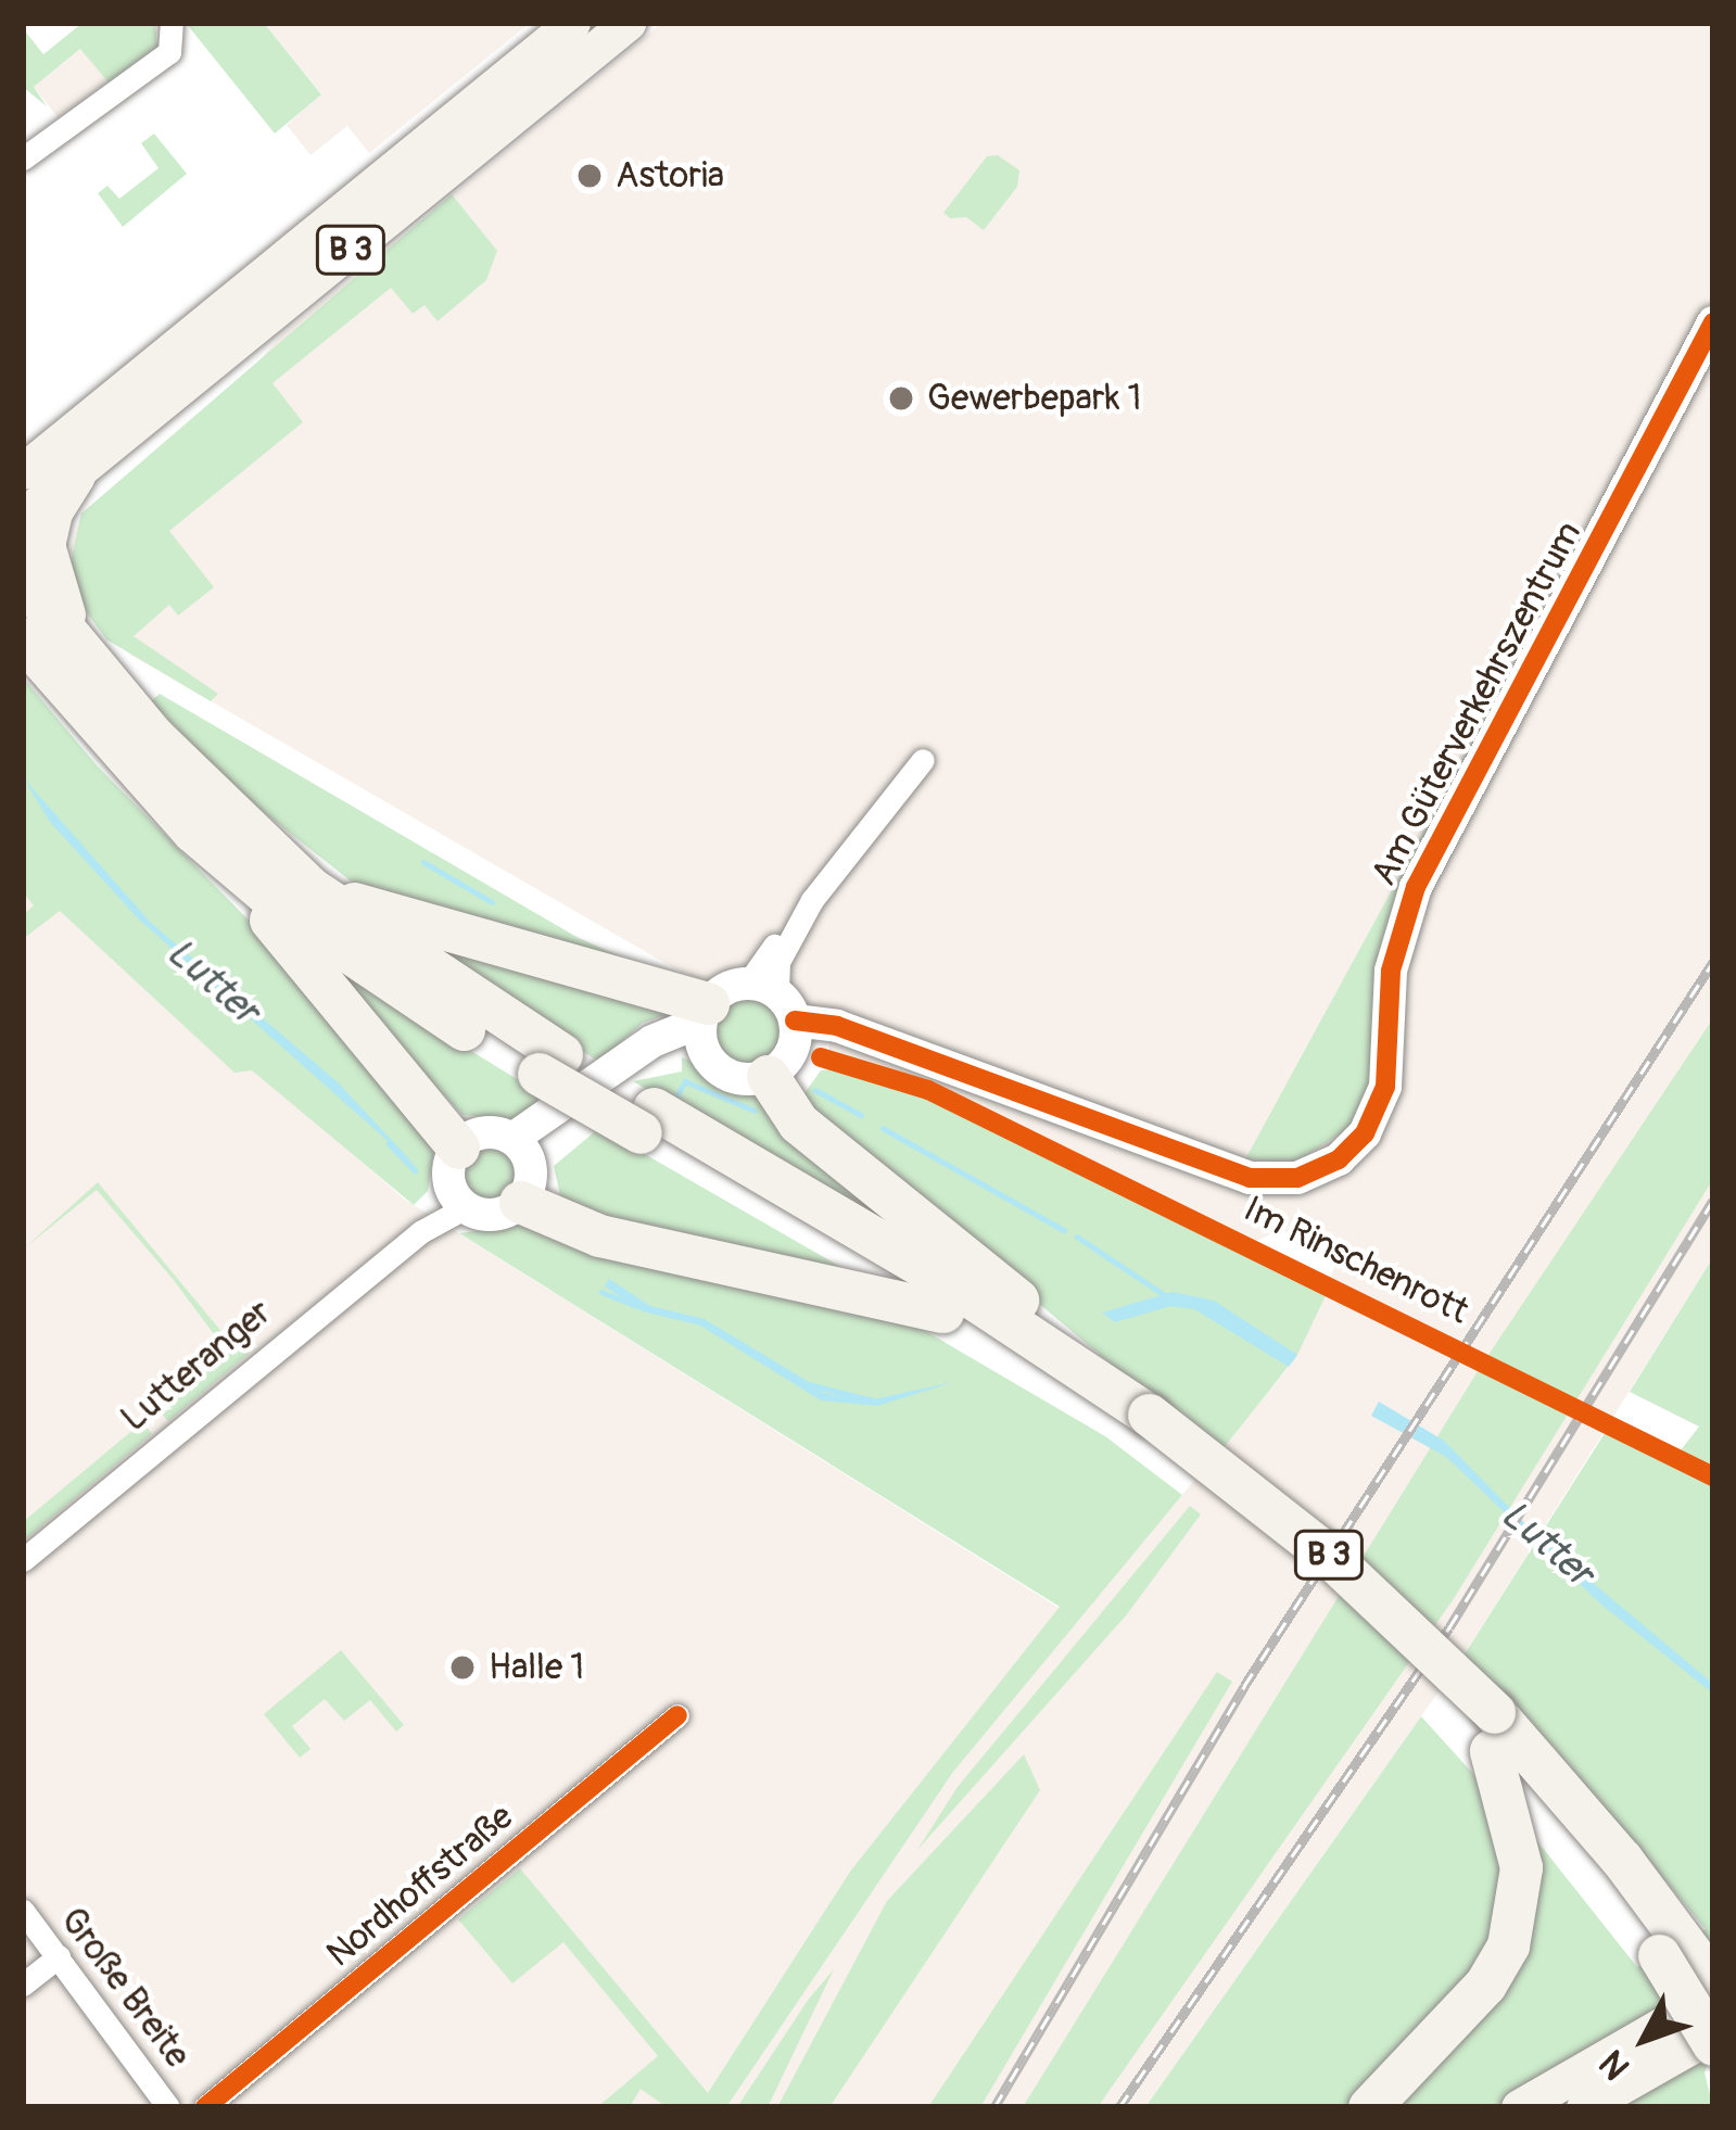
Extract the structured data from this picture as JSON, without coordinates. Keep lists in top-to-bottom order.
{
  "streets": {
    "highway": ["B 3"],
    "street": [
      "Am Güterverkehrszentrum",
      "Lutteranger",
      "Nordhoffstraße",
      "Große Breite"
    ],
    "cycle path": ["Im Rinschenrott"]
  },
  "water": ["Lutter"],
  "places": ["Astoria", "Gewerbepark 1", "Halle 1"],
  "north": "bottom left"
}
